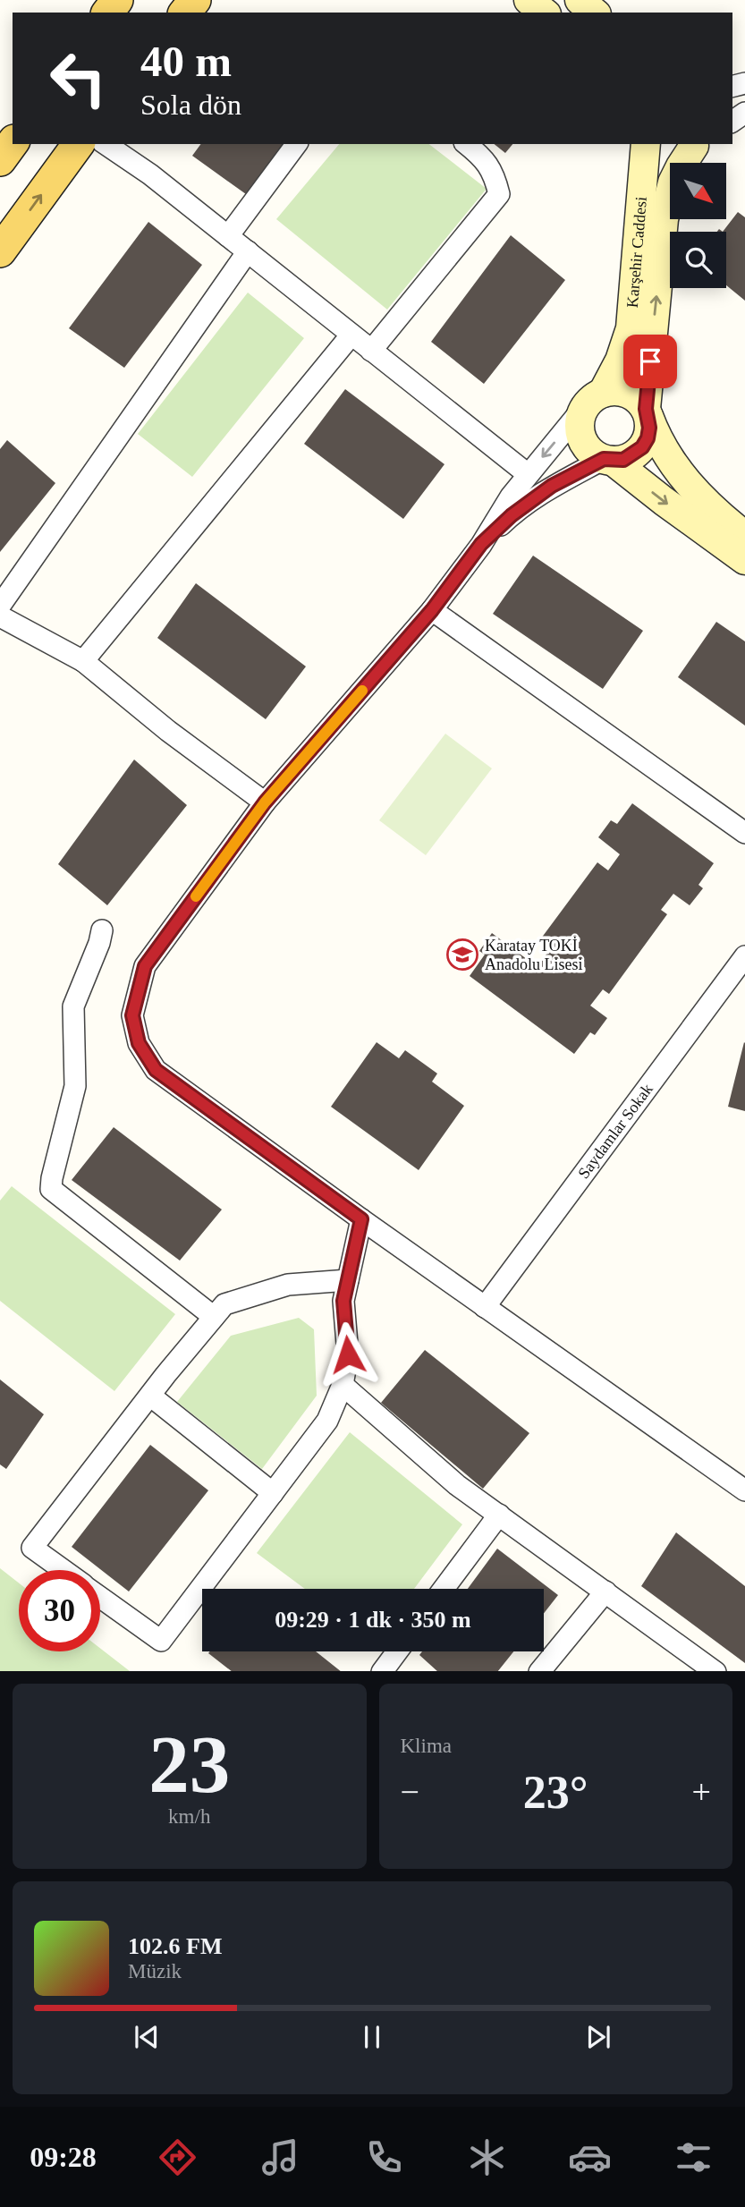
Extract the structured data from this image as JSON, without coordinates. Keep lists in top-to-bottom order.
{
  "streets": {
    "street": ["Karşehir Caddesi", "Saydamlar Sokak"]
  },
  "places": {
    "school or university": ["Karatay TOKİ Anadolu Lisesi"]
  },
  "north": "bottom right",
  "page": {
    "turn": ["40 m", "Sola dön"],
    "limit": "30",
    "trip": "09:29 · 1 dk · 350 m",
    "tile": [
      ["23", "km/h"],
      "Klima"
    ],
    "heat": ["−", "23°", "+"],
    "song": ["102.6 FM", "Müzik"],
    "tabs": "09:28"
  }
}
